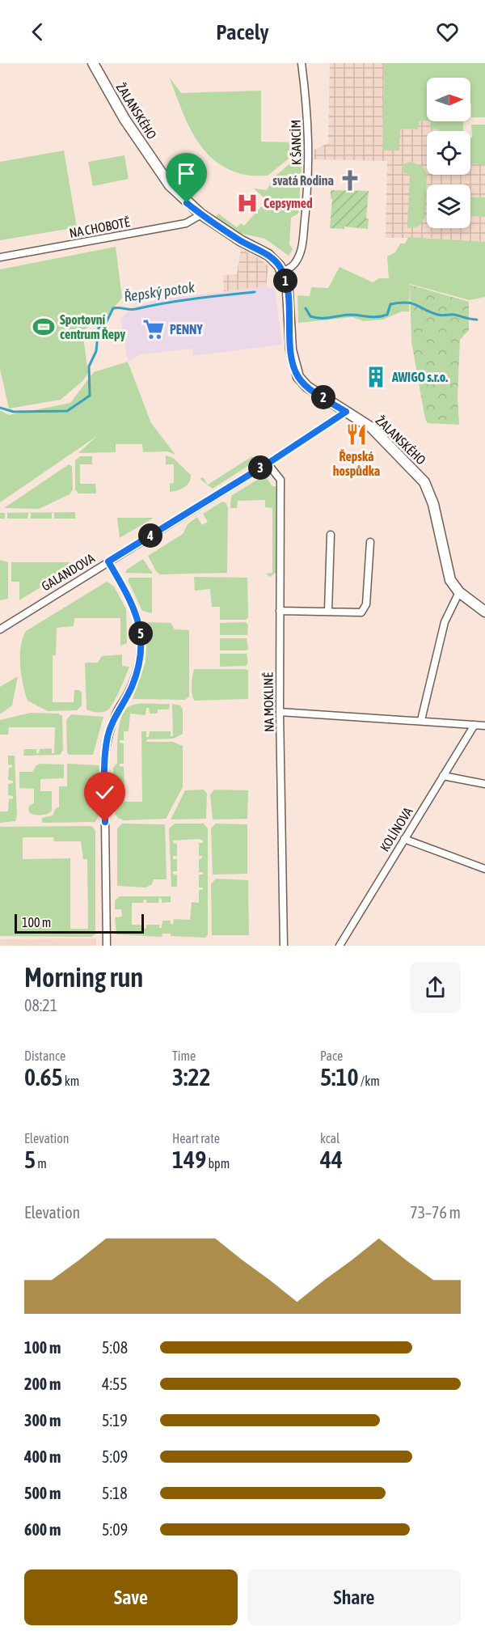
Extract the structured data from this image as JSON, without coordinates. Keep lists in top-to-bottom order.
{
  "streets": {
    "street": [
      "ŽALANSKÉHO",
      "K ŠANCÍM",
      "NA CHOBOTĚ",
      "GALANDOVA",
      "NA MOKLINĚ",
      "KOLÍNOVA"
    ]
  },
  "crossings": [
    ["ŽALANSKÉHO", "K ŠANCÍM"],
    ["ŽALANSKÉHO", "NA CHOBOTĚ"],
    ["ŽALANSKÉHO", "GALANDOVA"],
    ["GALANDOVA", "NA MOKLINĚ"]
  ],
  "water": ["Řepský potok"],
  "places": {
    "church": ["svatá Rodina"],
    "hospital": ["Cepsymed"],
    "sports": ["Sportovní centrum Řepy"],
    "supermarket": ["PENNY"],
    "building": ["AWIGO s.r.o."],
    "restaurant": ["Řepská hospůdka"]
  },
  "scale_bar": "100 m",
  "north": "right",
  "page": {
    "header": "Pacely",
    "pins": [
      "1",
      "2",
      "3",
      "4",
      "5"
    ],
    "scale": "100 m",
    "heading": ["Morning run", "08:21"],
    "stats": [
      ["Distance", "0.65 km"],
      ["Time", "3:22"],
      ["Pace", "5:10 /km"],
      ["Elevation", "5 m"],
      ["Heart rate", "149 bpm"],
      ["kcal", "44"]
    ],
    "chart": ["Elevation", "73–76 m"],
    "list": [
      {
        "name": "100 m",
        "note": "5:08"
      },
      {
        "name": "200 m",
        "note": "4:55"
      },
      {
        "name": "300 m",
        "note": "5:19"
      },
      {
        "name": "400 m",
        "note": "5:09"
      },
      {
        "name": "500 m",
        "note": "5:18"
      },
      {
        "name": "600 m",
        "note": "5:09"
      }
    ],
    "buttons": ["Save", "Share"]
  }
}
